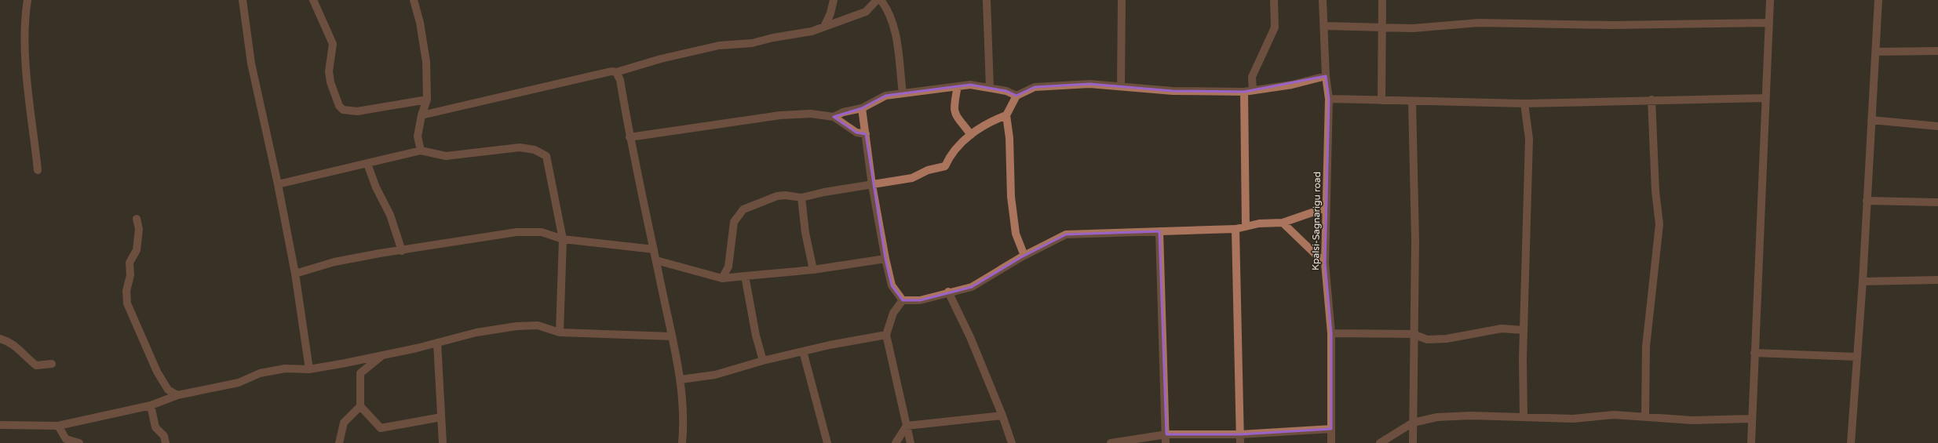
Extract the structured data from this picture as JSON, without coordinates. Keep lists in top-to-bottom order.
{
  "streets": {
    "street": ["Kpalsi-Sagnarigu road"]
  }
}
